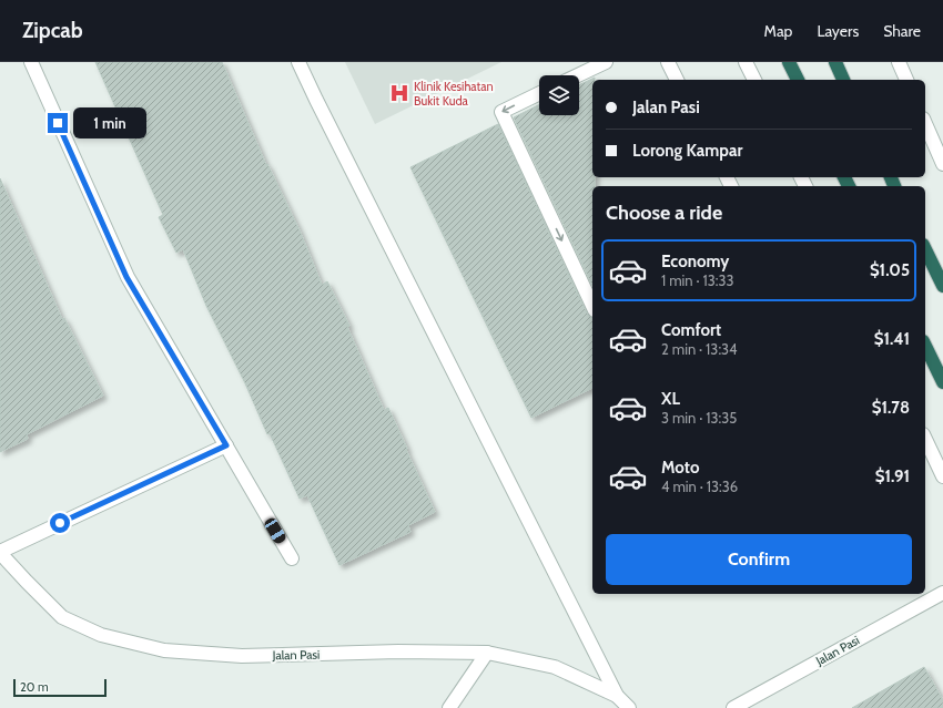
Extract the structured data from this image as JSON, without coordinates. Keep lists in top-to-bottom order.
{
  "streets": {
    "street": ["Jalan Pasi"]
  },
  "places": {
    "hospital": ["Klinik Kesihatan Bukit Kuda"]
  },
  "scale_bar": "20 m",
  "page": {
    "header": "Zipcab",
    "nav": ["Map", "Layers", "Share"],
    "banner": ["Jalan Pasi", "Lorong Kampar"],
    "bubble": "1 min",
    "heading": "Choose a ride",
    "list": [
      {
        "name": "Economy",
        "note": "1 min · 13:33",
        "value": "$1.05"
      },
      {
        "name": "Comfort",
        "note": "2 min · 13:34",
        "value": "$1.41"
      },
      {
        "name": "XL",
        "note": "3 min · 13:35",
        "value": "$1.78"
      },
      {
        "name": "Moto",
        "note": "4 min · 13:36",
        "value": "$1.91"
      }
    ],
    "buttons": "Confirm",
    "scale": "20 m"
  }
}
